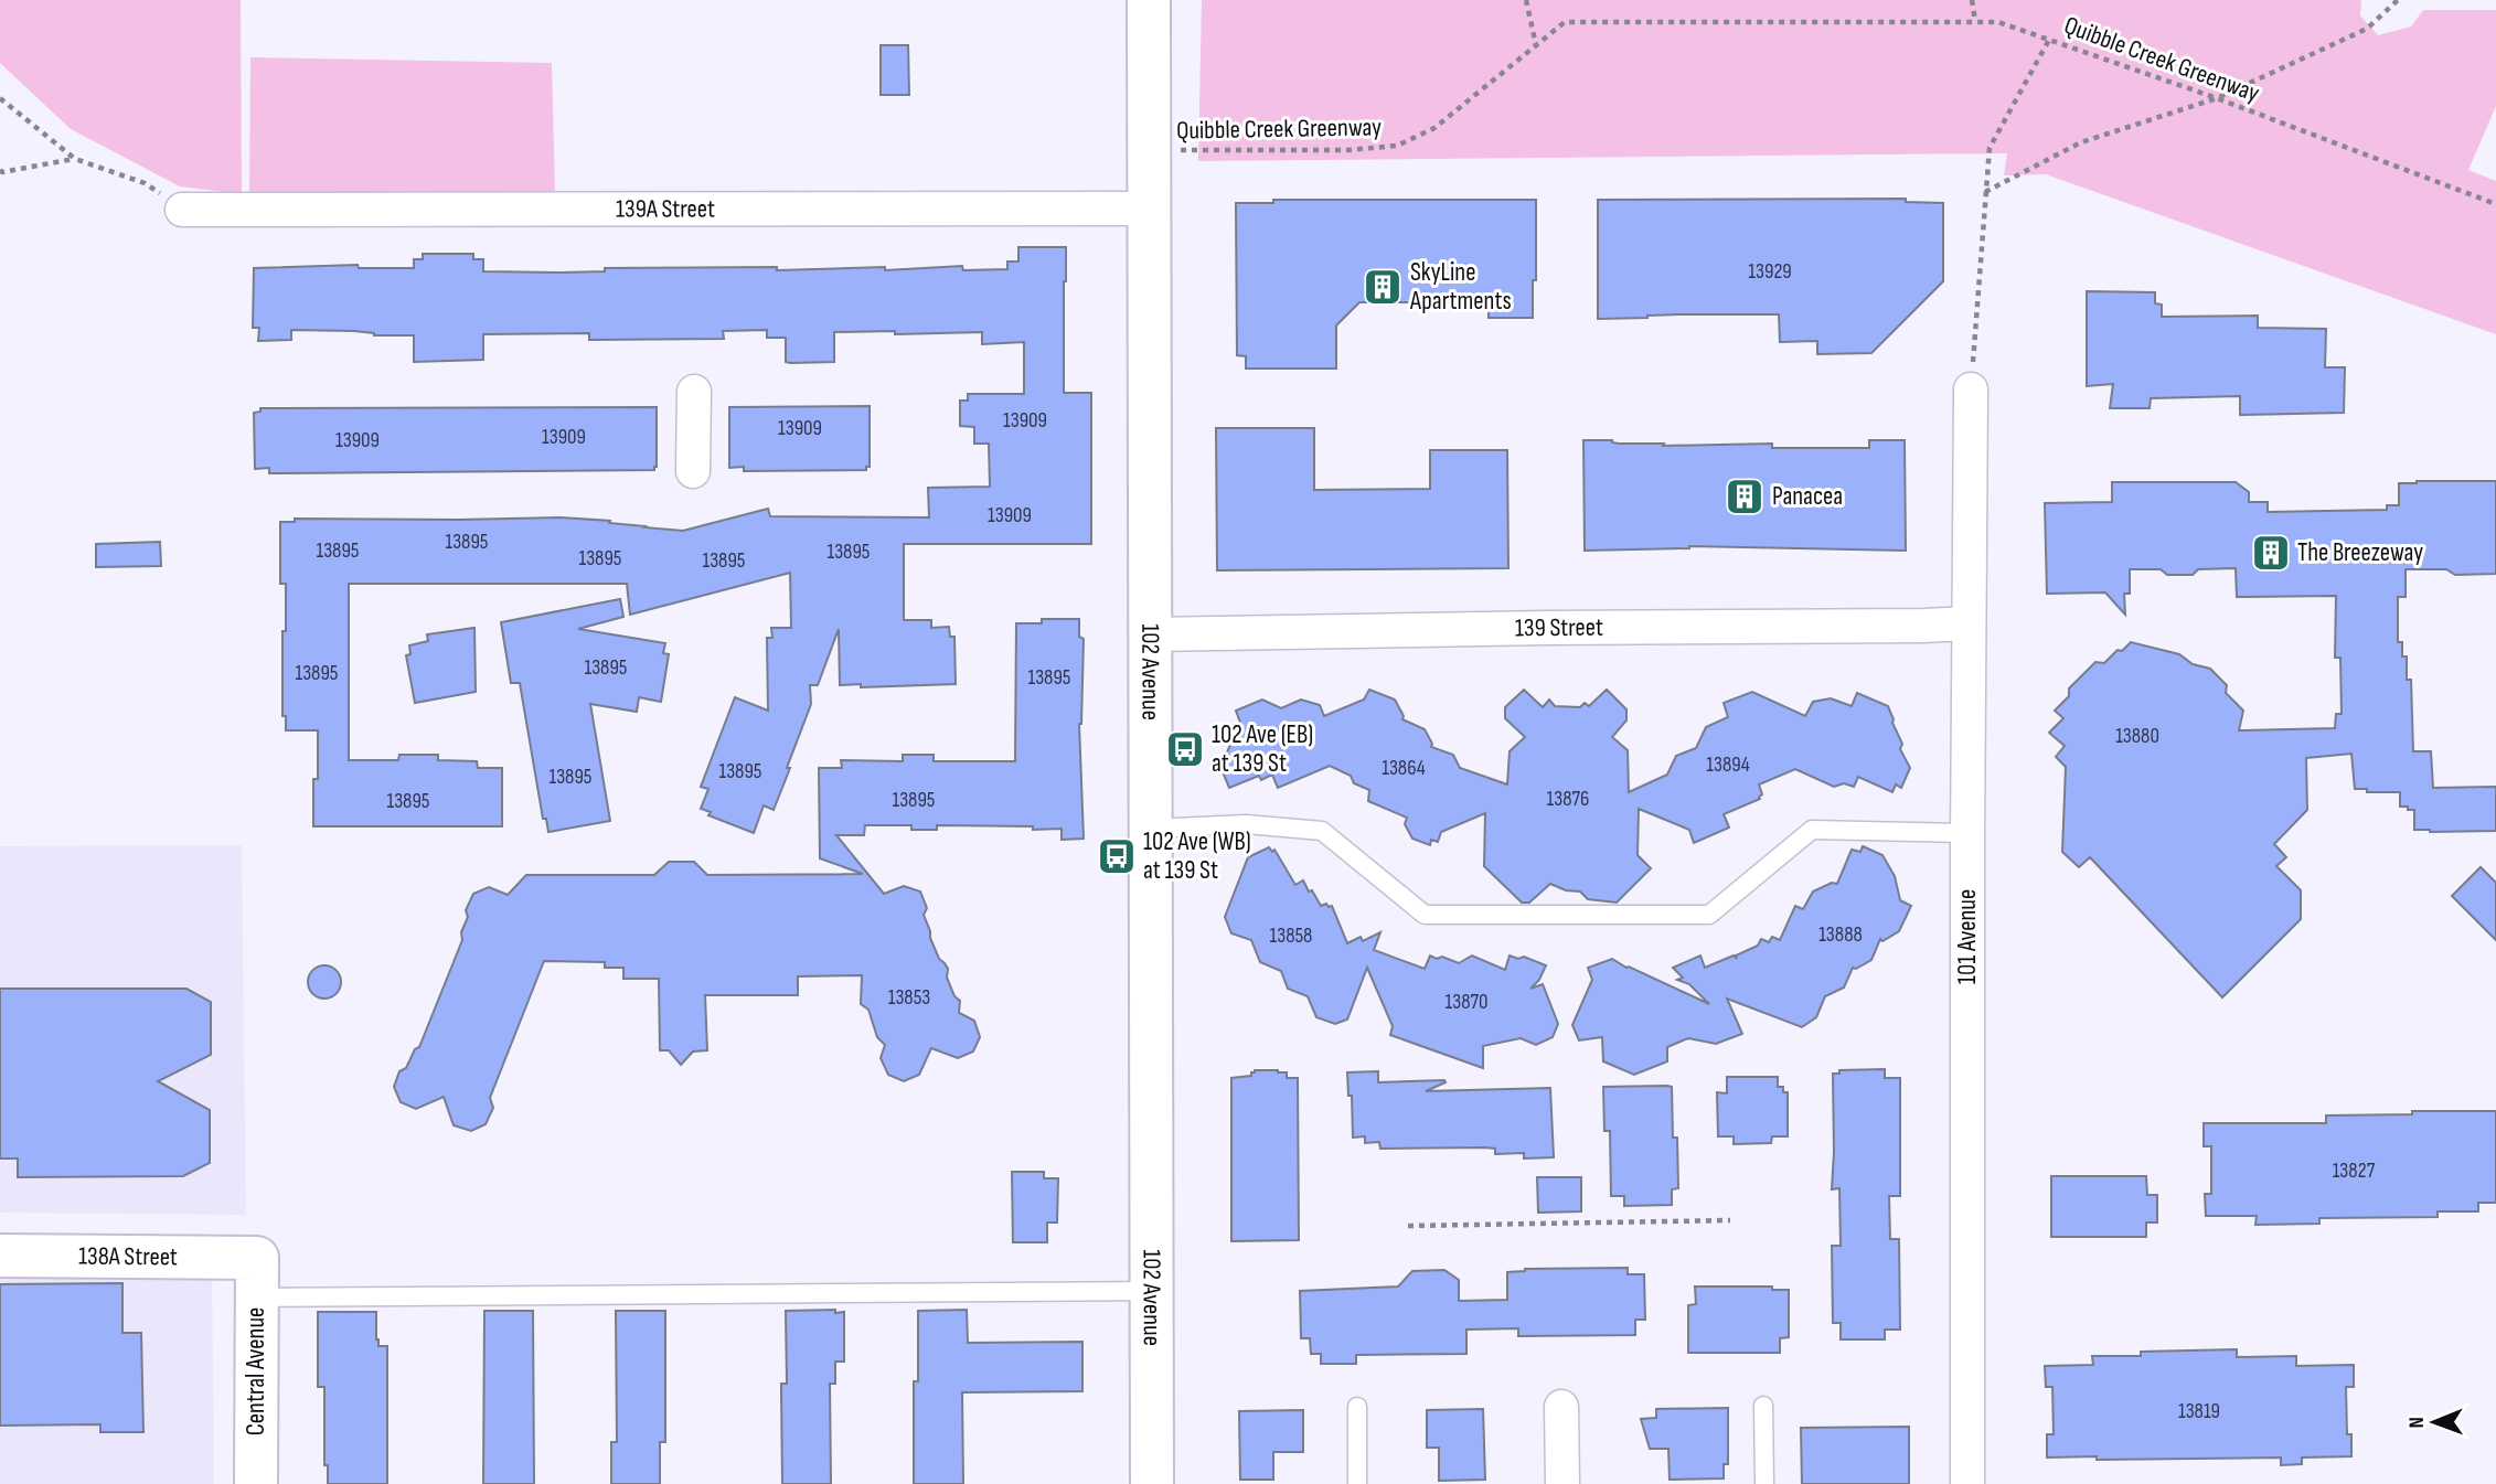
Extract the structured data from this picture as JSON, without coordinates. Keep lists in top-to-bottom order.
{
  "streets": {
    "street": [
      "139A Street",
      "139 Street",
      "102 Avenue",
      "101 Avenue",
      "138A Street",
      "Central Avenue"
    ],
    "path": ["Quibble Creek Greenway"]
  },
  "crossings": [
    ["Quibble Creek Greenway", "102 Avenue"],
    ["139A Street", "102 Avenue"],
    ["139 Street", "102 Avenue"],
    ["139 Street", "101 Avenue"],
    ["138A Street", "Central Avenue"]
  ],
  "places": {
    "building": ["SkyLine Apartments", "Panacea", "The Breezeway"],
    "bus stop": ["102 Ave (EB) at 139 St", "102 Ave (WB) at 139 St"]
  },
  "house_numbers": [
    "13929",
    "13909",
    "13909",
    "13909",
    "13909",
    "13909",
    "13895",
    "13895",
    "13895",
    "13895",
    "13895",
    "13895",
    "13895",
    "13895",
    "13880",
    "13894",
    "13864",
    "13895",
    "13895",
    "13876",
    "13895",
    "13895",
    "13888",
    "13858",
    "13853",
    "13870",
    "13827",
    "13819"
  ],
  "north": "left"
}
